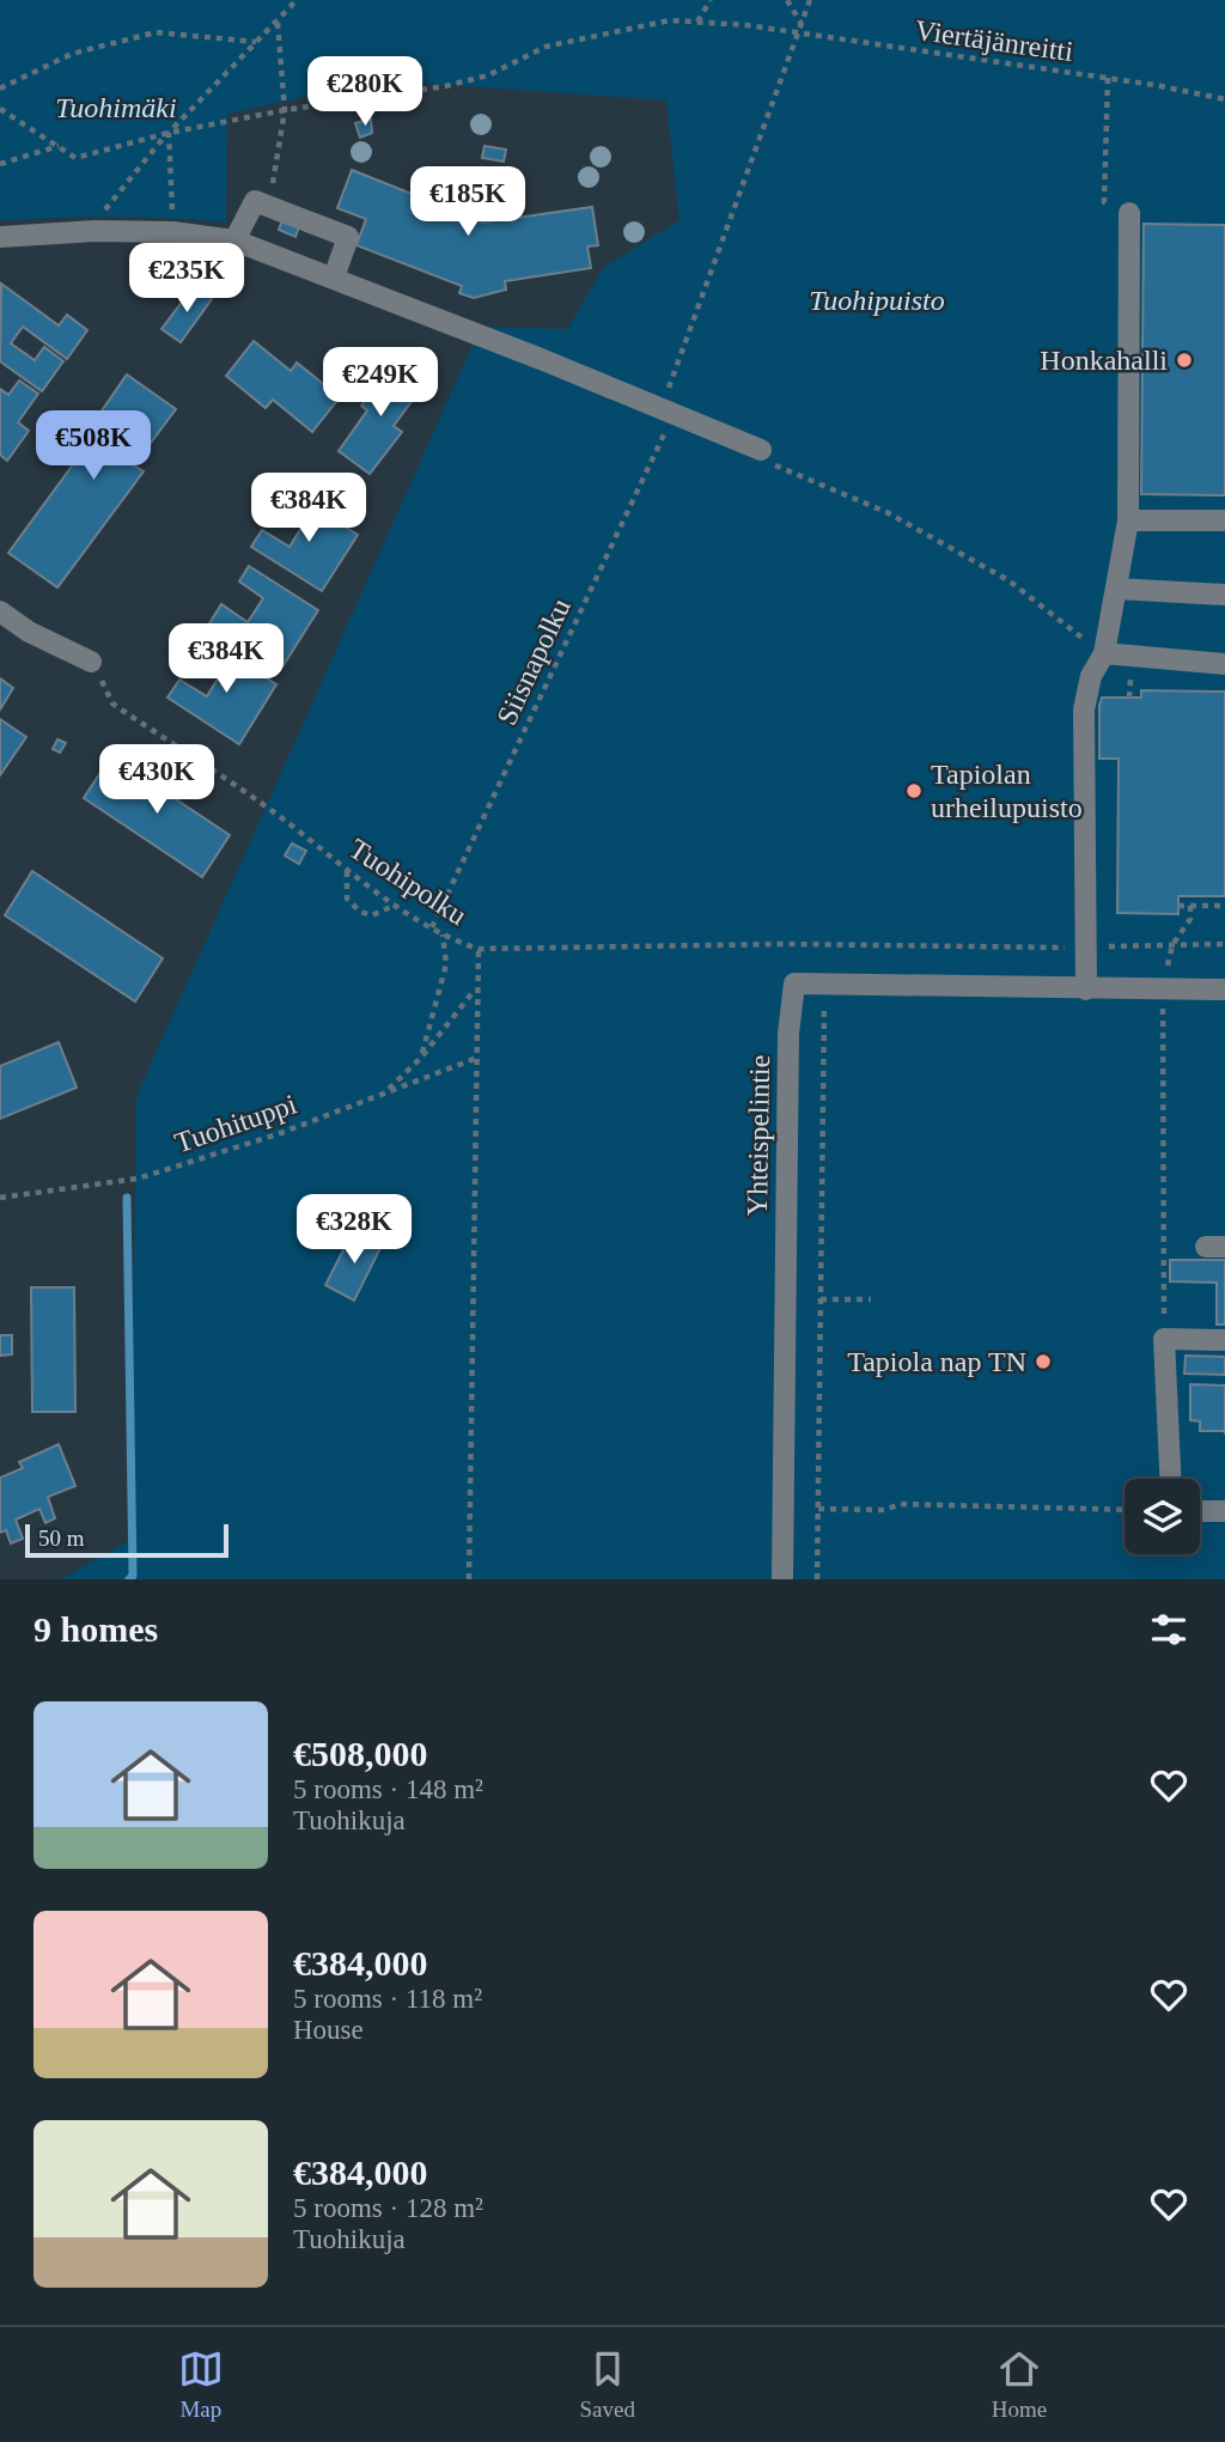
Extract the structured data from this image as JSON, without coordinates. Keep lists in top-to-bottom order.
{
  "streets": {
    "street": ["Yhteispelintie"],
    "path": [
      "Viertäjänreitti",
      "Siisnapolku",
      "Tuohipolku",
      "Tuohituppi"
    ]
  },
  "crossings": [
    ["Viertäjänreitti", "Siisnapolku"],
    ["Siisnapolku", "Tuohipolku"]
  ],
  "parks": ["Tuohimäki", "Tuohipuisto"],
  "places": ["Honkahalli", "Tapiolan urheilupuisto", "Tapiola nap TN"],
  "scale_bar": "50 m",
  "page": {
    "price": [
      "€280K",
      "€185K",
      "€235K",
      "€249K",
      "€508K",
      "€384K",
      "€384K",
      "€430K",
      "€328K"
    ],
    "scale": "50 m",
    "heading": "9 homes",
    "list": [
      {
        "name": "€508,000",
        "note": "5 rooms · 148 m² · Tuohikuja"
      },
      {
        "name": "€384,000",
        "note": "5 rooms · 118 m² · House"
      },
      {
        "name": "€384,000",
        "note": "5 rooms · 128 m² · Tuohikuja"
      }
    ],
    "tabs": ["Map", "Saved", "Home"]
  }
}
